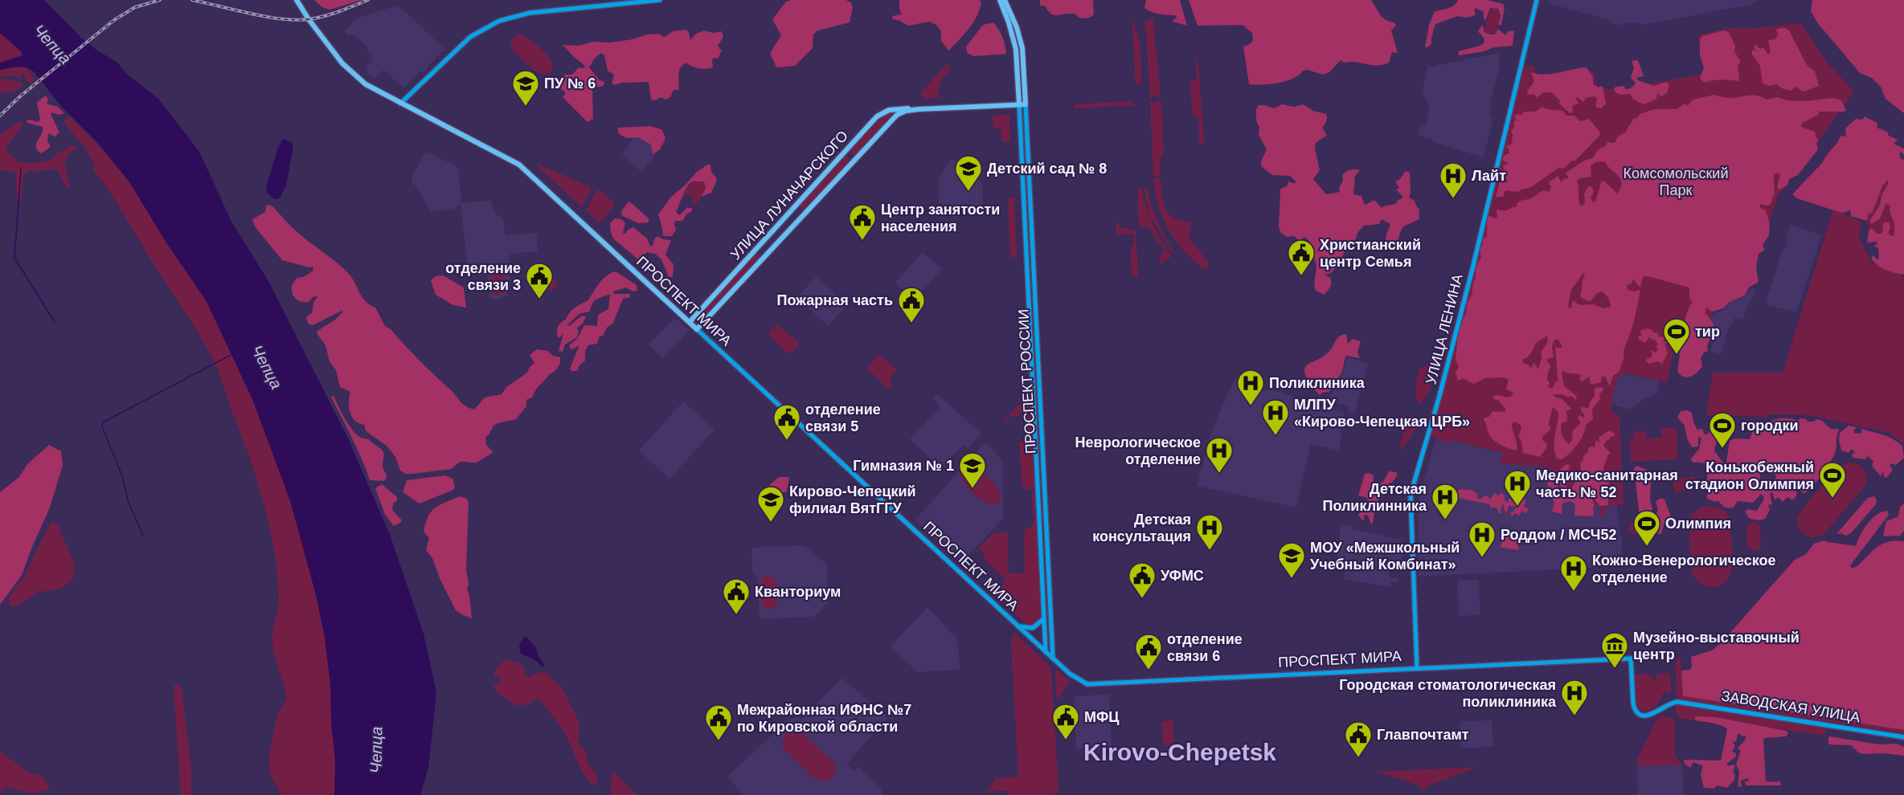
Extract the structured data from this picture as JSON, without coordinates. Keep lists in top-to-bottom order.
{
  "streets": {
    "main road": [
      "УЛИЦА ЛУНАЧАРСКОГО",
      "ПРОСПЕКТ МИРА",
      "УЛИЦА ЛЕНИНА",
      "ПРОСПЕКТ РОССИИ",
      "ЗАВОДСКАЯ УЛИЦА"
    ]
  },
  "crossings": [
    ["УЛИЦА ЛУНАЧАРСКОГО", "ПРОСПЕКТ МИРА"],
    ["УЛИЦА ЛУНАЧАРСКОГО", "ПРОСПЕКТ РОССИИ"],
    ["ПРОСПЕКТ МИРА", "УЛИЦА ЛЕНИНА"],
    ["ПРОСПЕКТ МИРА", "ПРОСПЕКТ РОССИИ"],
    ["ПРОСПЕКТ МИРА", "ЗАВОДСКАЯ УЛИЦА"]
  ],
  "districts": ["Kirovo-Chepetsk"],
  "water": ["Чепца"],
  "parks": ["Комсомольский Парк"],
  "places": {
    "school or university": [
      "ПУ № 6",
      "Детский сад № 8",
      "Гимназия № 1",
      "Кирово-Чепецкий филиал ВятГГУ",
      "МОУ «Межшкольный Учебный Комбинат»"
    ],
    "hospital": [
      "Лайт",
      "Поликлиника",
      "МЛПУ «Кирово-Чепецкая ЦРБ»",
      "Неврологическое отделение",
      "Медико-санитарная часть № 52",
      "Детская Поликлинника",
      "Детская консультация",
      "Роддом / МСЧ52",
      "Кожно-Венерологическое отделение",
      "Городская стоматологическая поликлиника"
    ],
    "public building": [
      "Центр занятости населения",
      "Христианский центр Семья",
      "отделение связи 3",
      "Пожарная часть",
      "отделение связи 5",
      "УФМС",
      "Кванториум",
      "отделение связи 6",
      "МФЦ",
      "Межрайонная ИФНС №7 по Кировской области",
      "Главпочтамт"
    ],
    "sports": [
      "тир",
      "городки",
      "Конькобежный стадион Олимпия",
      "Олимпия"
    ],
    "museum": ["Музейно-выставочный центр"]
  }
}
